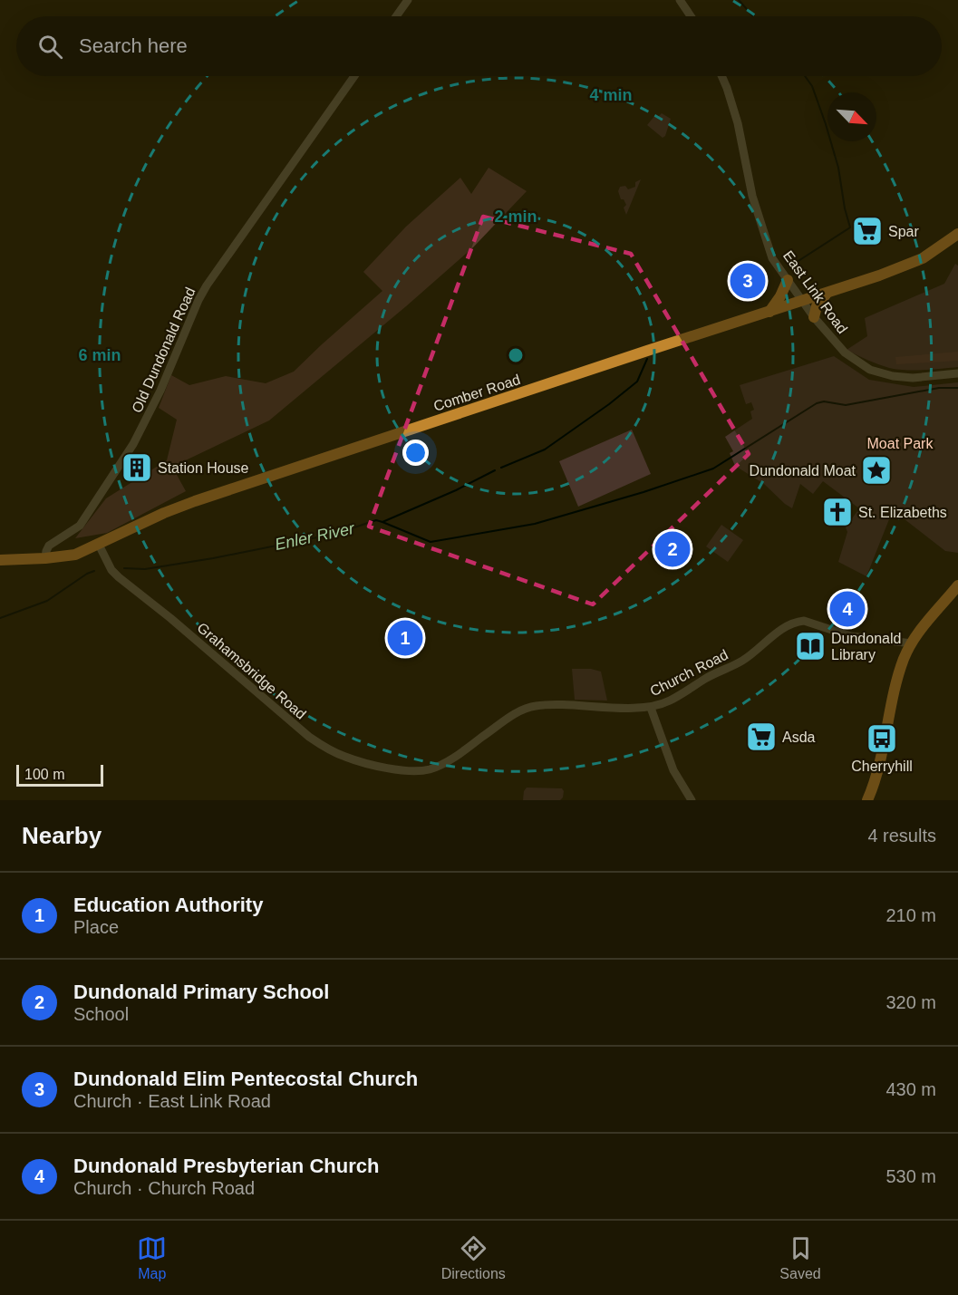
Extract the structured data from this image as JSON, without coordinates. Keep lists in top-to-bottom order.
{
  "streets": {
    "highway": ["Comber Road"],
    "street": [
      "East Link Road",
      "Old Dundonald Road",
      "Grahamsbridge Road",
      "Church Road"
    ]
  },
  "crossings": [
    ["East Link Road", "Comber Road"],
    ["Old Dundonald Road", "Comber Road"],
    ["Comber Road", "Grahamsbridge Road"],
    ["Grahamsbridge Road", "Church Road"]
  ],
  "water": ["Enler River"],
  "parks": ["Moat Park"],
  "places": {
    "supermarket": ["Spar", "Asda"],
    "building": ["Station House"],
    "place": ["Dundonald Moat"],
    "church": ["St. Elizabeths"],
    "library": ["Dundonald Library"],
    "bus stop": ["Cherryhill"]
  },
  "scale_bar": "100 m",
  "north": "bottom right",
  "page": {
    "search": "Search here",
    "pins": [
      "3",
      "2",
      "4",
      "1"
    ],
    "scale": "100 m",
    "heading": ["Nearby", "4 results"],
    "list": [
      {
        "mark": "1",
        "name": "Education Authority",
        "note": "Place",
        "value": "210 m"
      },
      {
        "mark": "2",
        "name": "Dundonald Primary School",
        "note": "School",
        "value": "320 m"
      },
      {
        "mark": "3",
        "name": "Dundonald Elim Pentecostal Church",
        "note": "Church · East Link Road",
        "value": "430 m"
      },
      {
        "mark": "4",
        "name": "Dundonald Presbyterian Church",
        "note": "Church · Church Road",
        "value": "530 m"
      }
    ],
    "nav": ["Map", "Directions", "Saved"]
  },
  "rings": ["4 min", "2 min", "6 min"]
}
